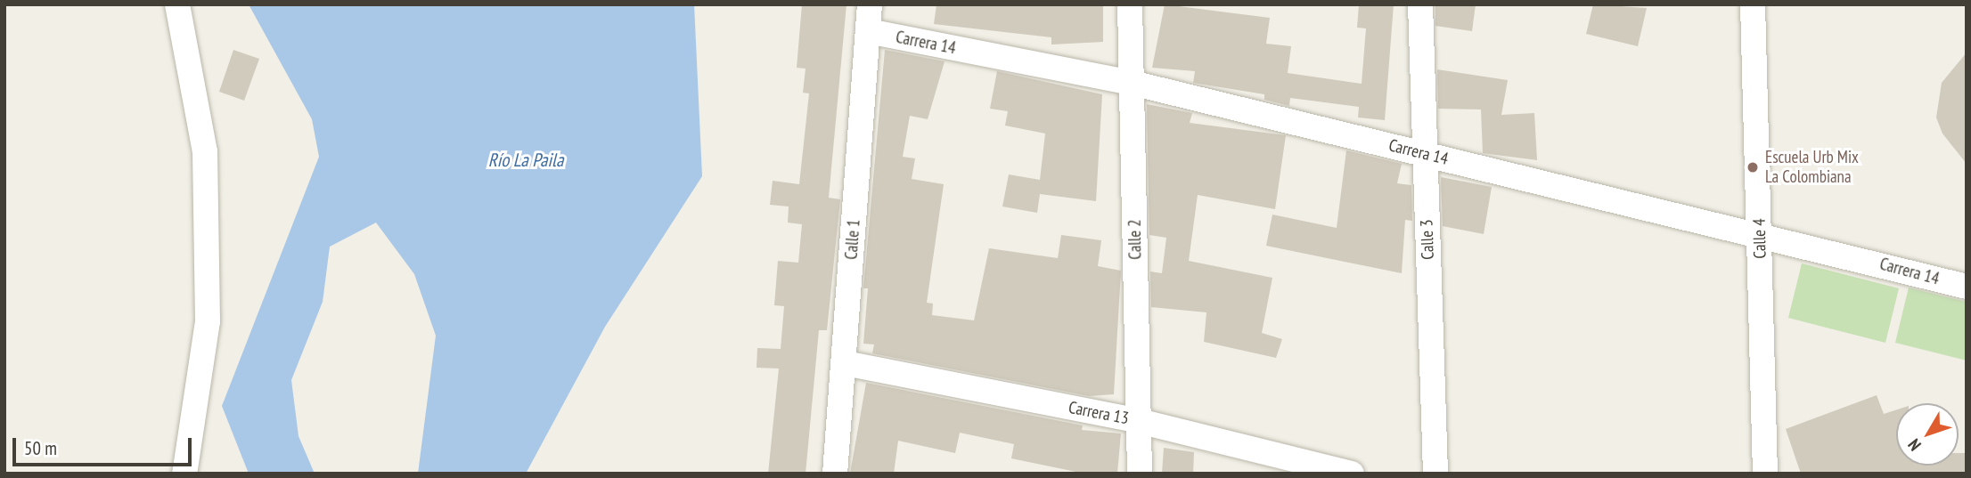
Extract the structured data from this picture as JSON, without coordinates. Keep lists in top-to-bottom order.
{
  "streets": {
    "street": [
      "Carrera 14",
      "Calle 4",
      "Calle 1",
      "Calle 2",
      "Calle 3",
      "Carrera 13"
    ]
  },
  "crossings": [
    ["Carrera 14", "Calle 4"],
    ["Carrera 14", "Calle 1"],
    ["Carrera 14", "Calle 2"],
    ["Carrera 14", "Calle 3"],
    ["Calle 1", "Carrera 13"],
    ["Calle 2", "Carrera 13"]
  ],
  "water": ["Río La Paila"],
  "places": ["Escuela Urb Mix La Colombiana"],
  "scale_bar": "50 m",
  "north": "bottom left"
}
